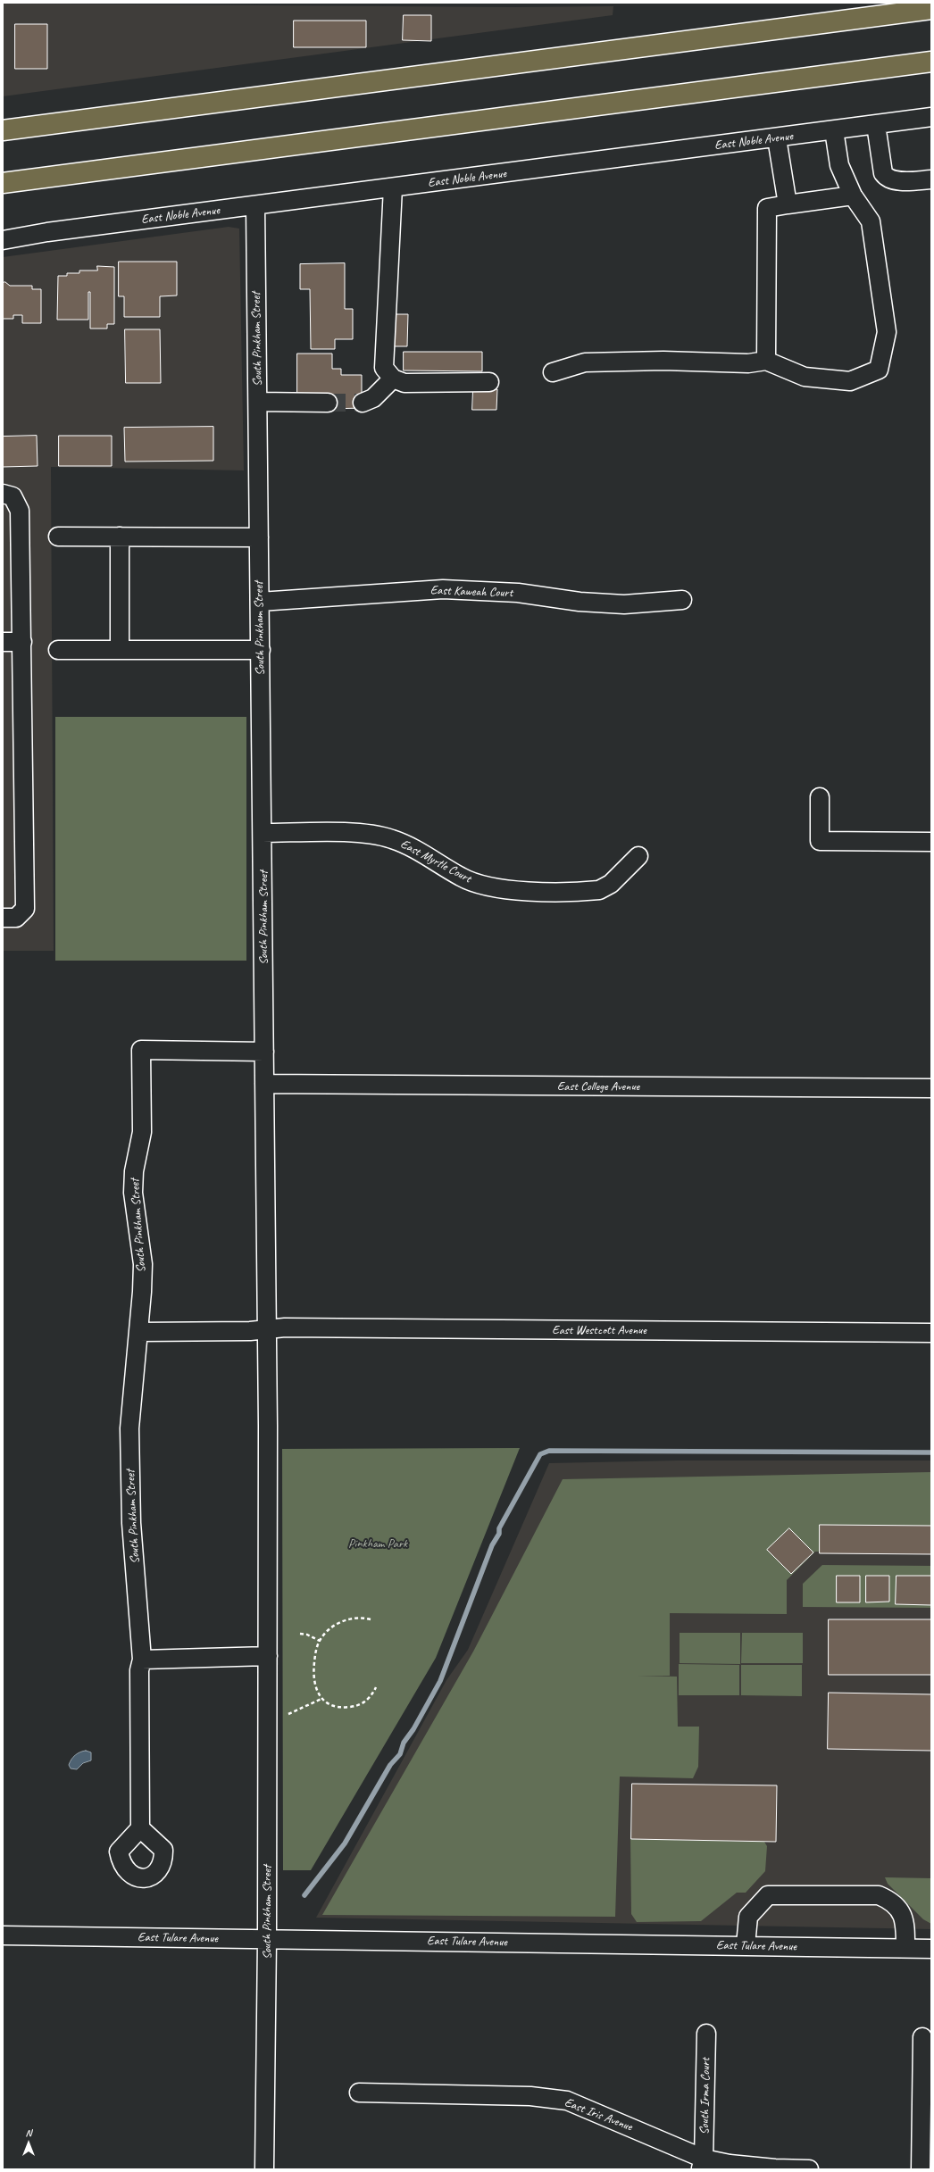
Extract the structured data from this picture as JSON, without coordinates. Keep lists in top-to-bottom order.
{
  "streets": {
    "street": [
      "East Noble Avenue",
      "South Pinkham Street",
      "East Kaweah Court",
      "East Myrtle Court",
      "East College Avenue",
      "East Westcott Avenue",
      "East Tulare Avenue",
      "South Irma Court",
      "East Iris Avenue"
    ]
  },
  "crossings": [
    ["East Noble Avenue", "South Pinkham Street"],
    ["South Pinkham Street", "East Kaweah Court"],
    ["South Pinkham Street", "East Myrtle Court"],
    ["South Pinkham Street", "East College Avenue"],
    ["South Pinkham Street", "East Westcott Avenue"],
    ["South Pinkham Street", "East Tulare Avenue"],
    ["South Irma Court", "East Iris Avenue"]
  ],
  "parks": ["Pinkham Park"],
  "north": "top"
}
